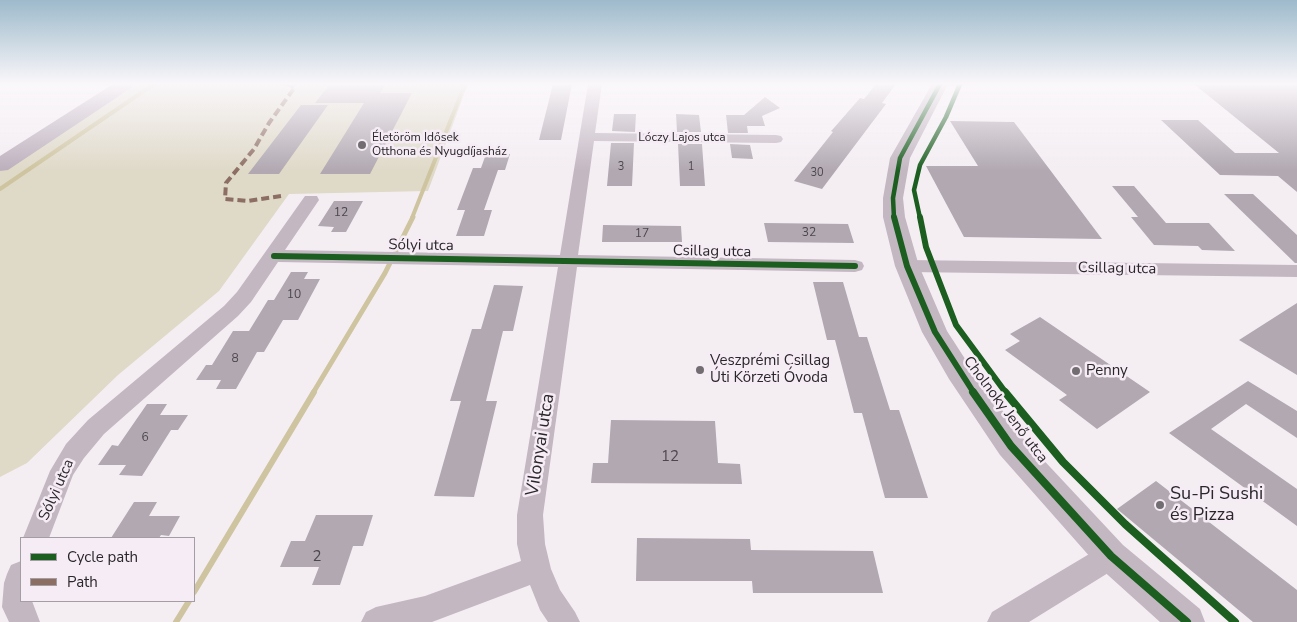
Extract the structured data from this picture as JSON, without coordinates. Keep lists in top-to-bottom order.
{
  "streets": {
    "street": [
      "Lóczy Lajos utca",
      "Sólyi utca",
      "Csillag utca",
      "Cholnoky Jenő utca",
      "Vilonyai utca"
    ]
  },
  "crossings": [
    ["Sólyi utca", "Csillag utca"],
    ["Sólyi utca", "Vilonyai utca"],
    ["Csillag utca", "Cholnoky Jenő utca"],
    ["Csillag utca", "Vilonyai utca"]
  ],
  "places": [
    "Életöröm Idősek Otthona és Nyugdíjasház",
    "Veszprémi Csillag Úti Körzeti Óvoda",
    "Penny",
    "Su-Pi Sushi és Pizza"
  ],
  "house_numbers": [
    "3",
    "1",
    "30",
    "12",
    "32",
    "17",
    "10",
    "8",
    "6",
    "12",
    "2"
  ],
  "legend": ["Cycle path", "Path"]
}
